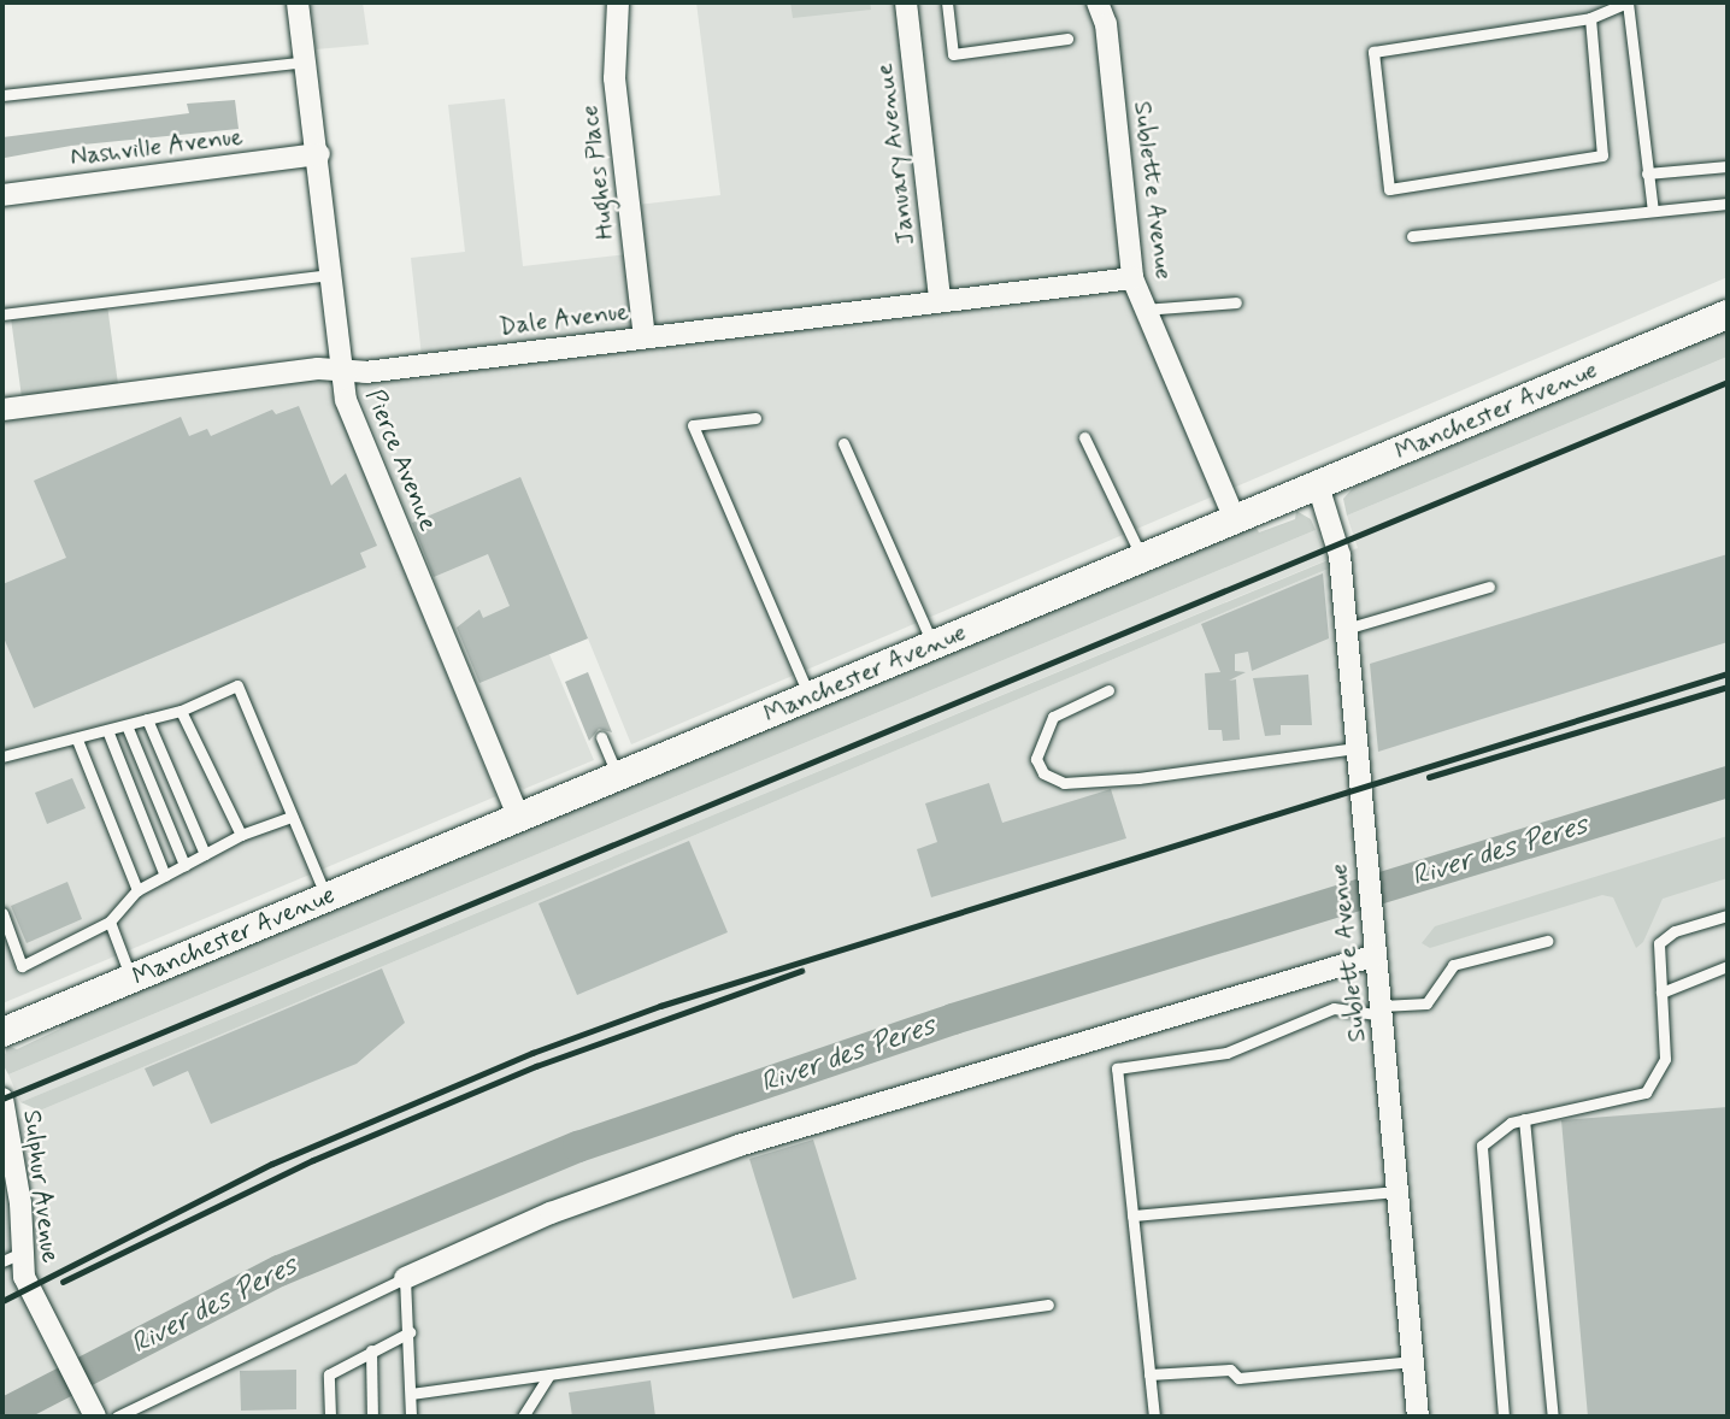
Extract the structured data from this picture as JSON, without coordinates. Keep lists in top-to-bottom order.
{
  "streets": {
    "main road": ["Manchester Avenue"],
    "street": [
      "Nashville Avenue",
      "January Avenue",
      "Hughes Place",
      "Sublette Avenue",
      "Dale Avenue",
      "Pierce Avenue",
      "Sulphur Avenue"
    ]
  },
  "crossings": [
    ["Nashville Avenue", "Pierce Avenue"],
    ["January Avenue", "Dale Avenue"],
    ["Hughes Place", "Dale Avenue"],
    ["Sublette Avenue", "Dale Avenue"],
    ["Sublette Avenue", "Manchester Avenue"],
    ["Dale Avenue", "Pierce Avenue"],
    ["Manchester Avenue", "Pierce Avenue"]
  ],
  "water": ["River des Peres"]
}
